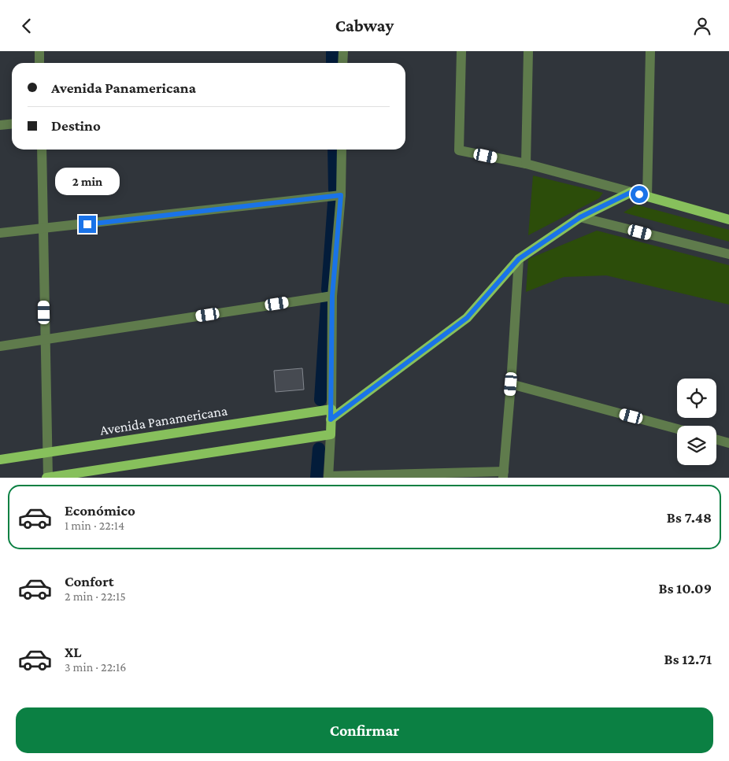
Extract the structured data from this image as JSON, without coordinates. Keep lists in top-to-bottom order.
{
  "streets": {
    "main road": ["Avenida Panamericana"]
  },
  "page": {
    "header": "Cabway",
    "banner": ["Avenida Panamericana", "Destino"],
    "bubble": "2 min",
    "list": [
      {
        "name": "Económico",
        "note": "1 min · 22:14",
        "value": "Bs 7.48"
      },
      {
        "name": "Confort",
        "note": "2 min · 22:15",
        "value": "Bs 10.09"
      },
      {
        "name": "XL",
        "note": "3 min · 22:16",
        "value": "Bs 12.71"
      }
    ],
    "buttons": "Confirmar"
  }
}
